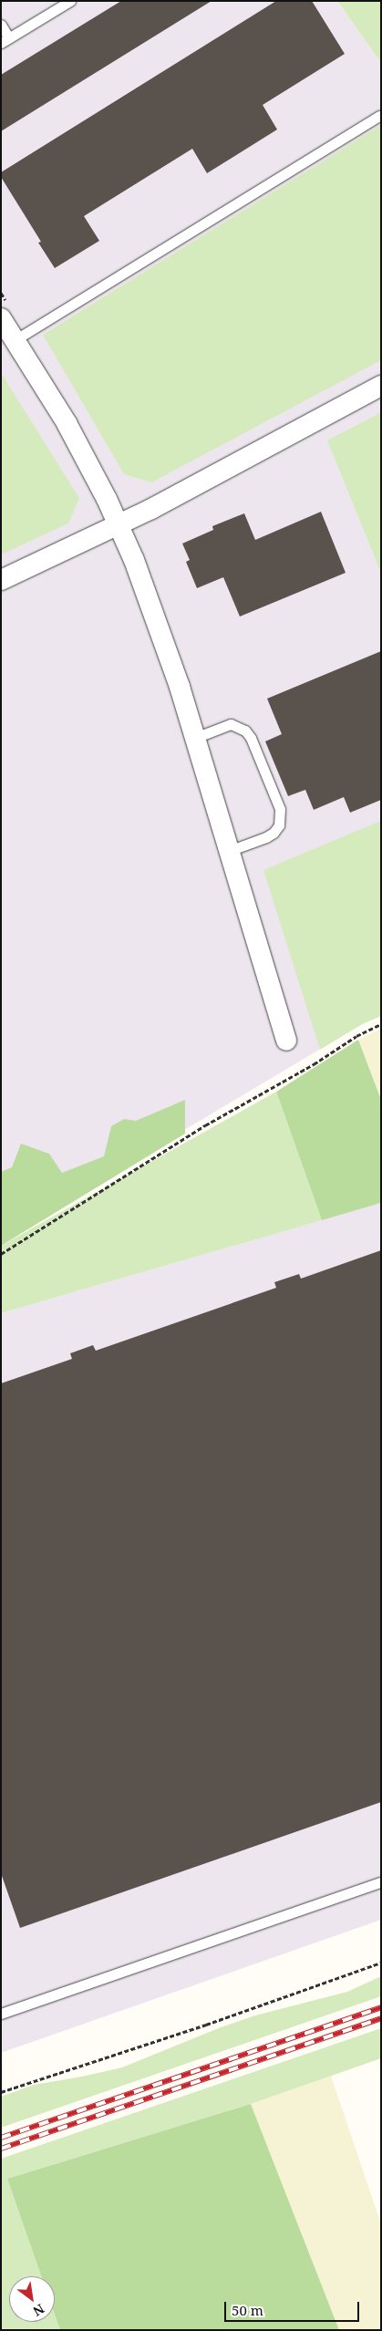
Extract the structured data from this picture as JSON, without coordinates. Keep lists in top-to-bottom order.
{
  "scale_bar": "50 m",
  "north": "bottom right"
}
